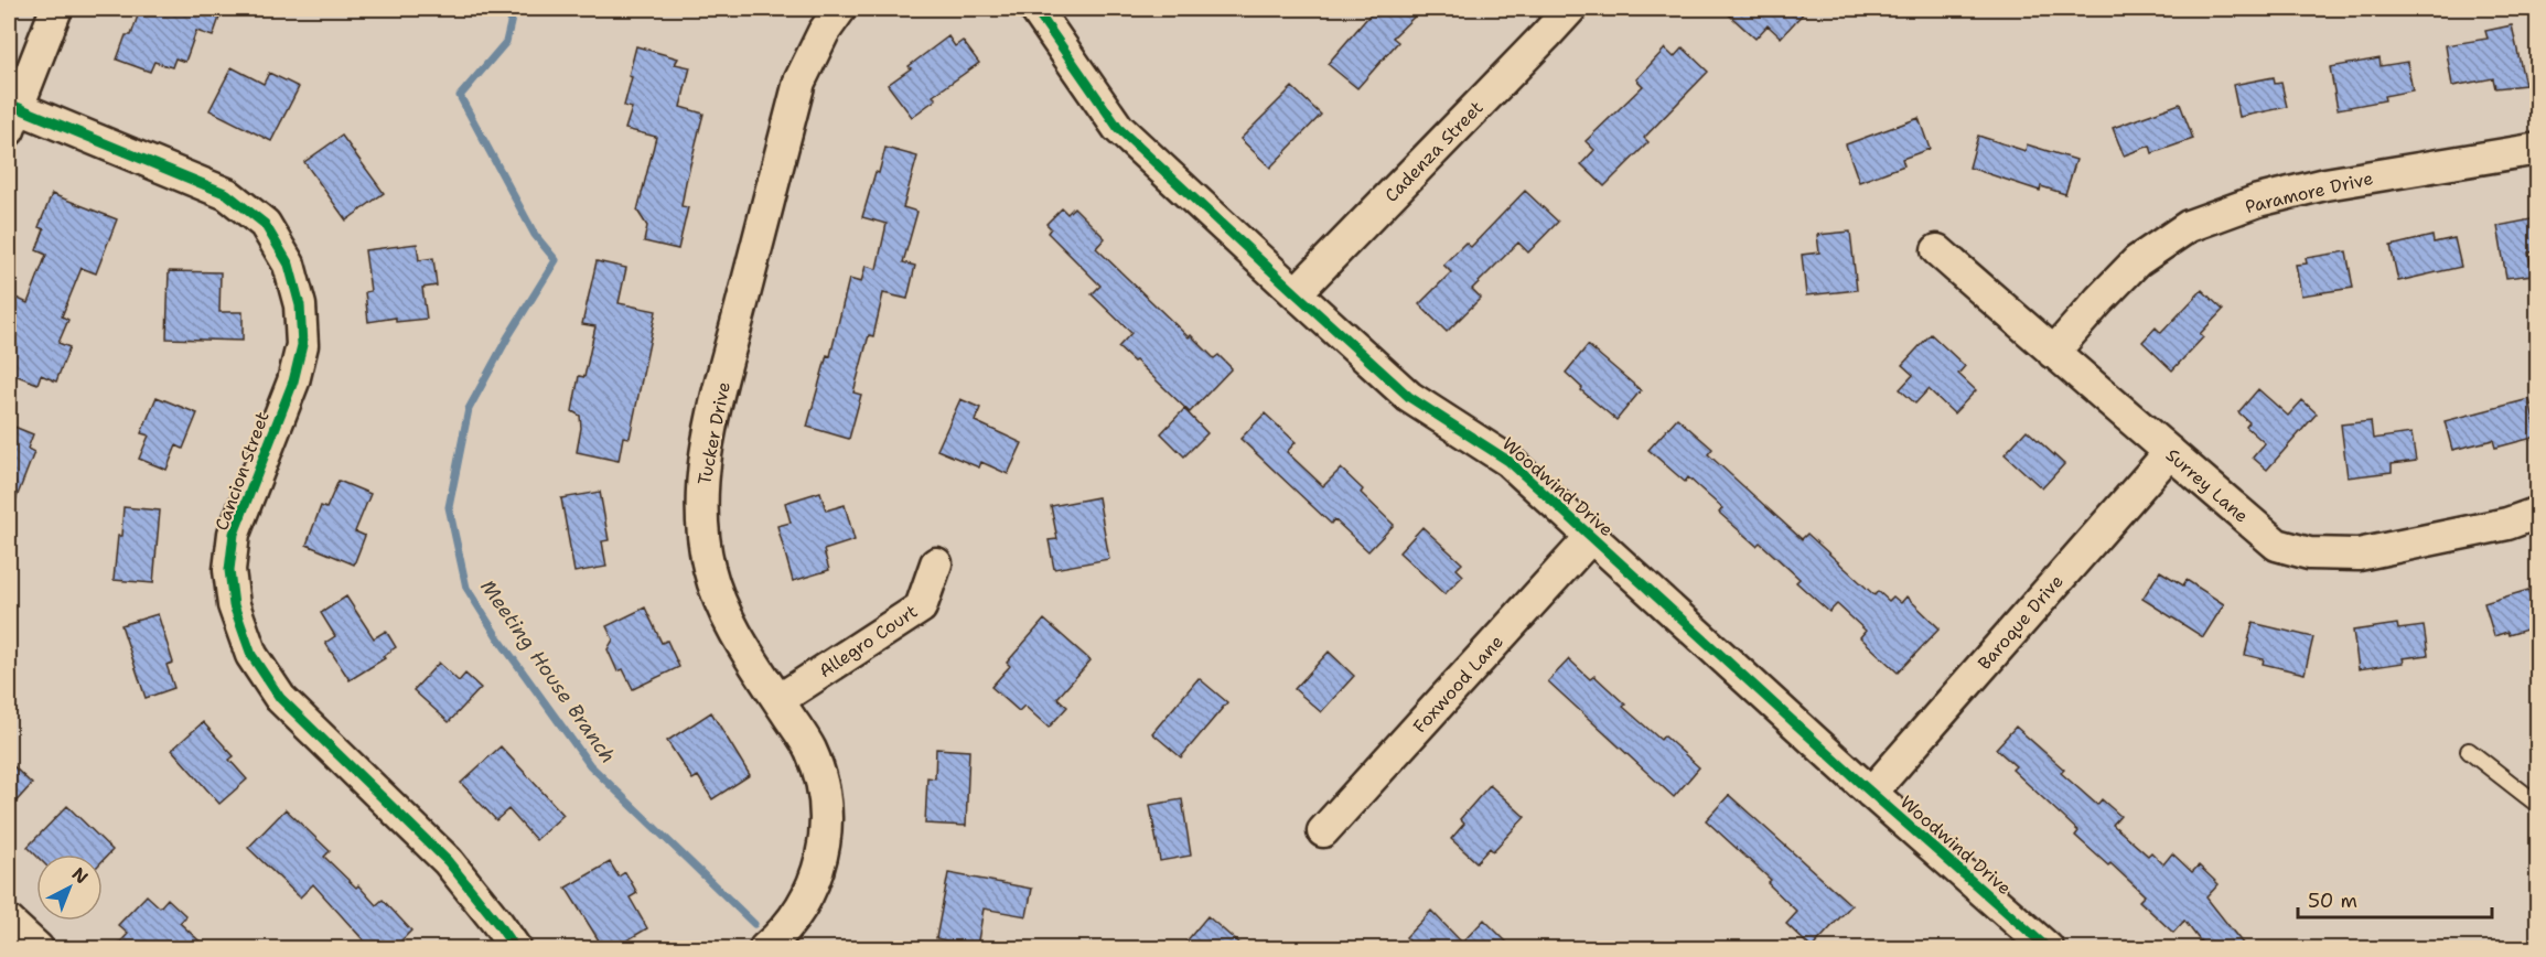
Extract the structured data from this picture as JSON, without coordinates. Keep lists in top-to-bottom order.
{
  "streets": {
    "street": [
      "Cadenza Street",
      "Paramore Drive",
      "Tucker Drive",
      "Cancion Street",
      "Surrey Lane",
      "Woodwind Drive",
      "Baroque Drive",
      "Allegro Court",
      "Foxwood Lane"
    ]
  },
  "crossings": [
    ["Cadenza Street", "Woodwind Drive"],
    ["Paramore Drive", "Surrey Lane"],
    ["Tucker Drive", "Allegro Court"],
    ["Surrey Lane", "Baroque Drive"],
    ["Woodwind Drive", "Baroque Drive"],
    ["Woodwind Drive", "Foxwood Lane"]
  ],
  "water": ["Meeting House Branch"],
  "scale_bar": "50 m",
  "north": "top right"
}
